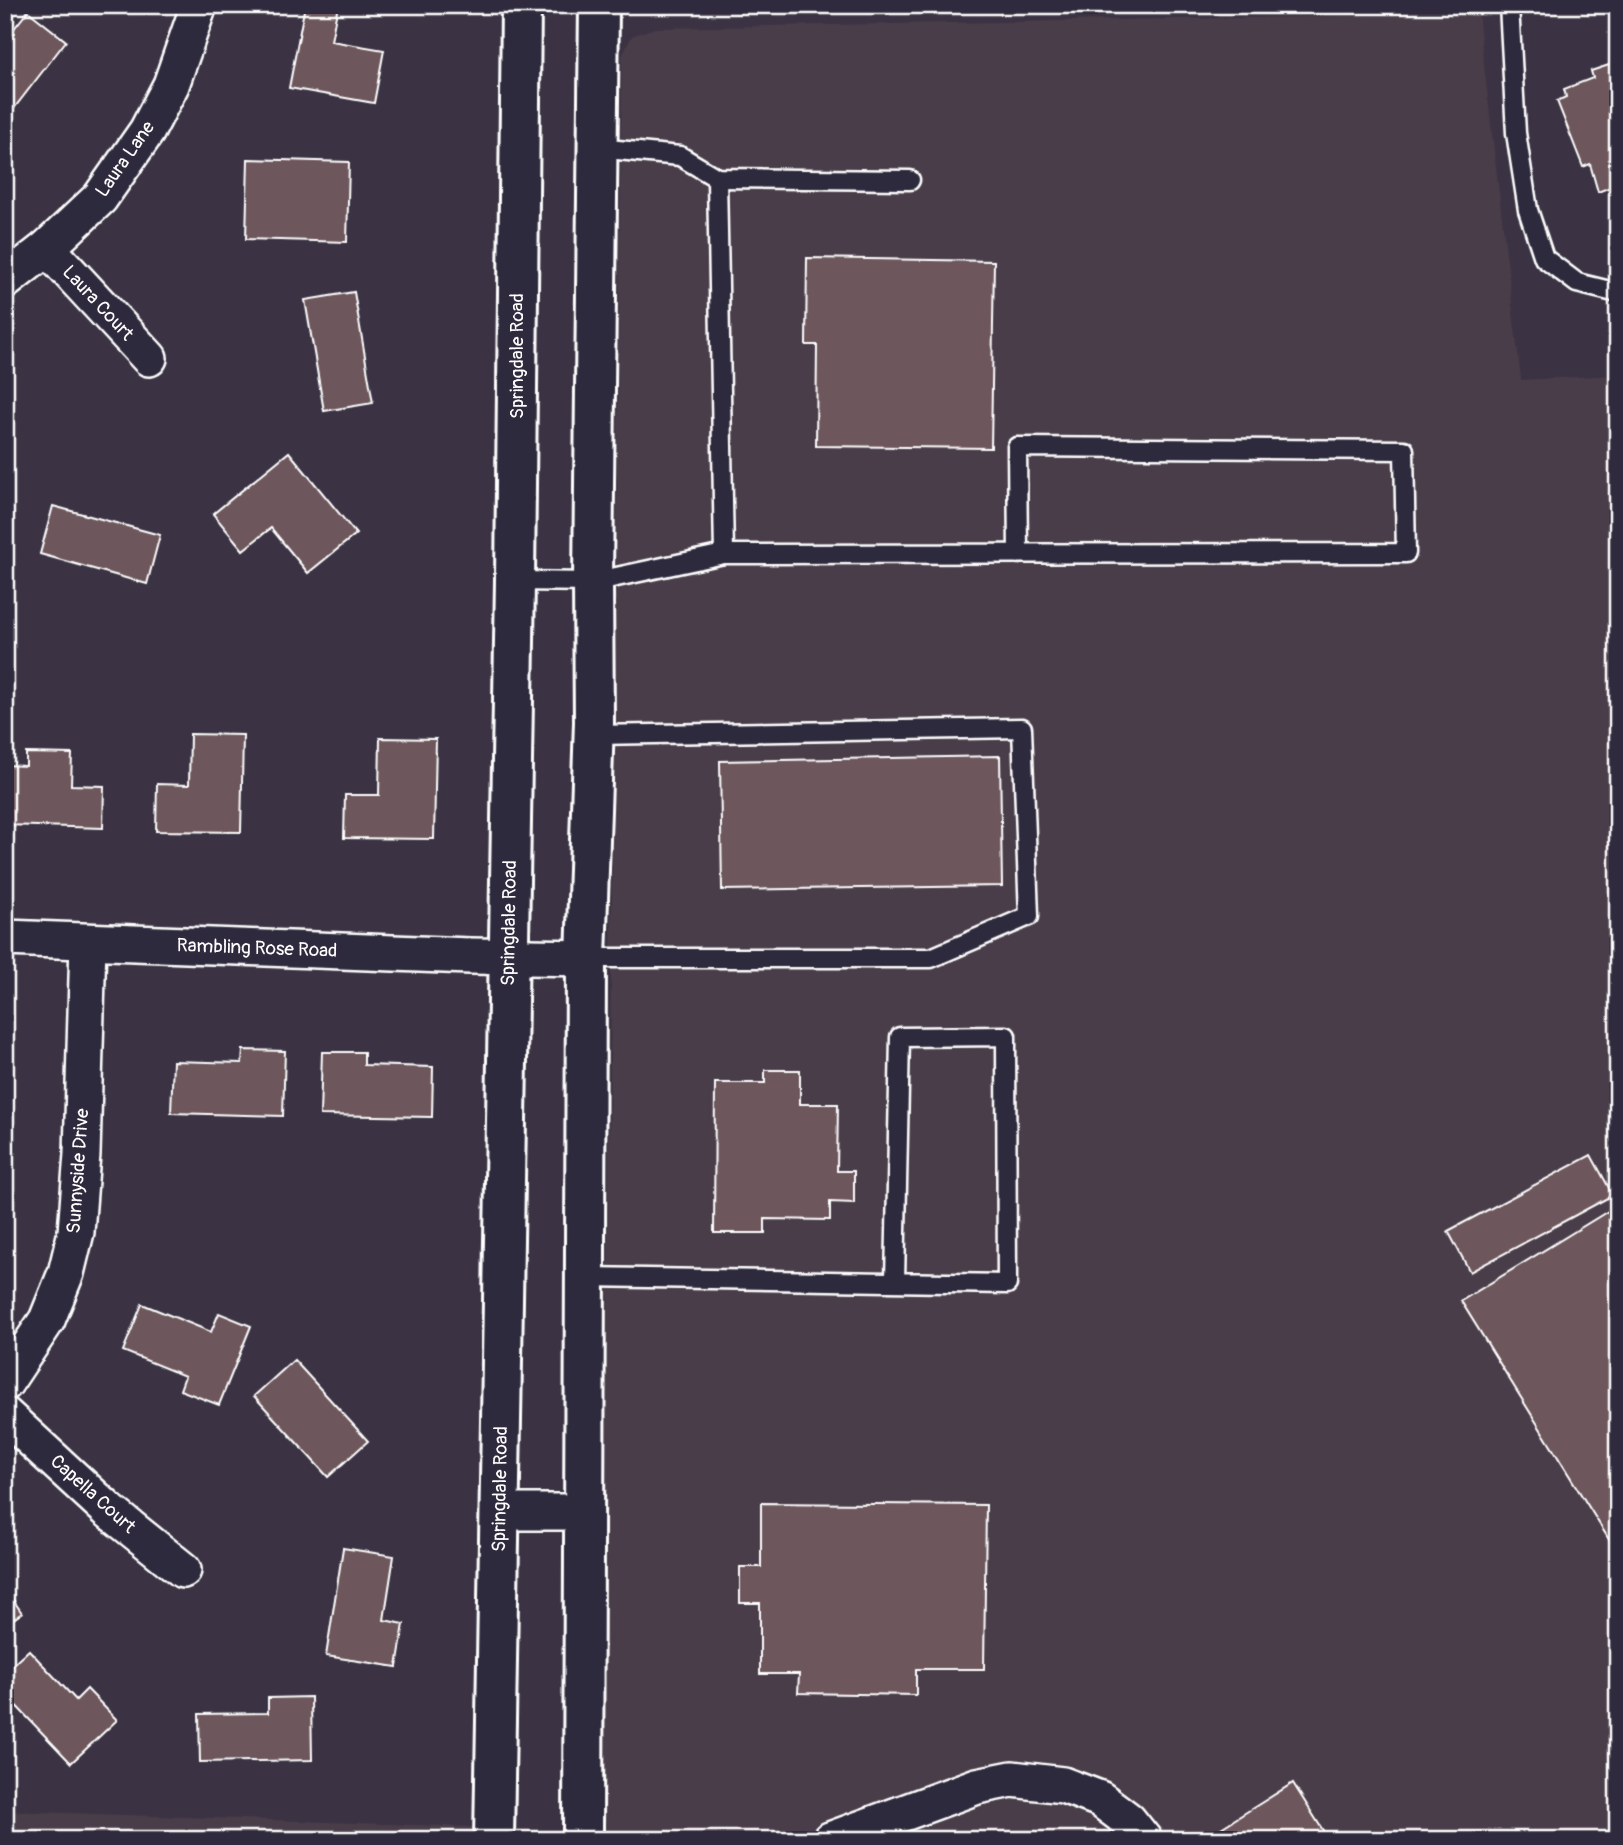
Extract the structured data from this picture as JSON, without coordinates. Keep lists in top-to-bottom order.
{
  "streets": {
    "street": [
      "Laura Lane",
      "Laura Court",
      "Springdale Road",
      "Rambling Rose Road",
      "Sunnyside Drive",
      "Capella Court"
    ]
  },
  "crossings": [
    ["Laura Lane", "Laura Court"],
    ["Springdale Road", "Rambling Rose Road"],
    ["Rambling Rose Road", "Sunnyside Drive"]
  ]
}
